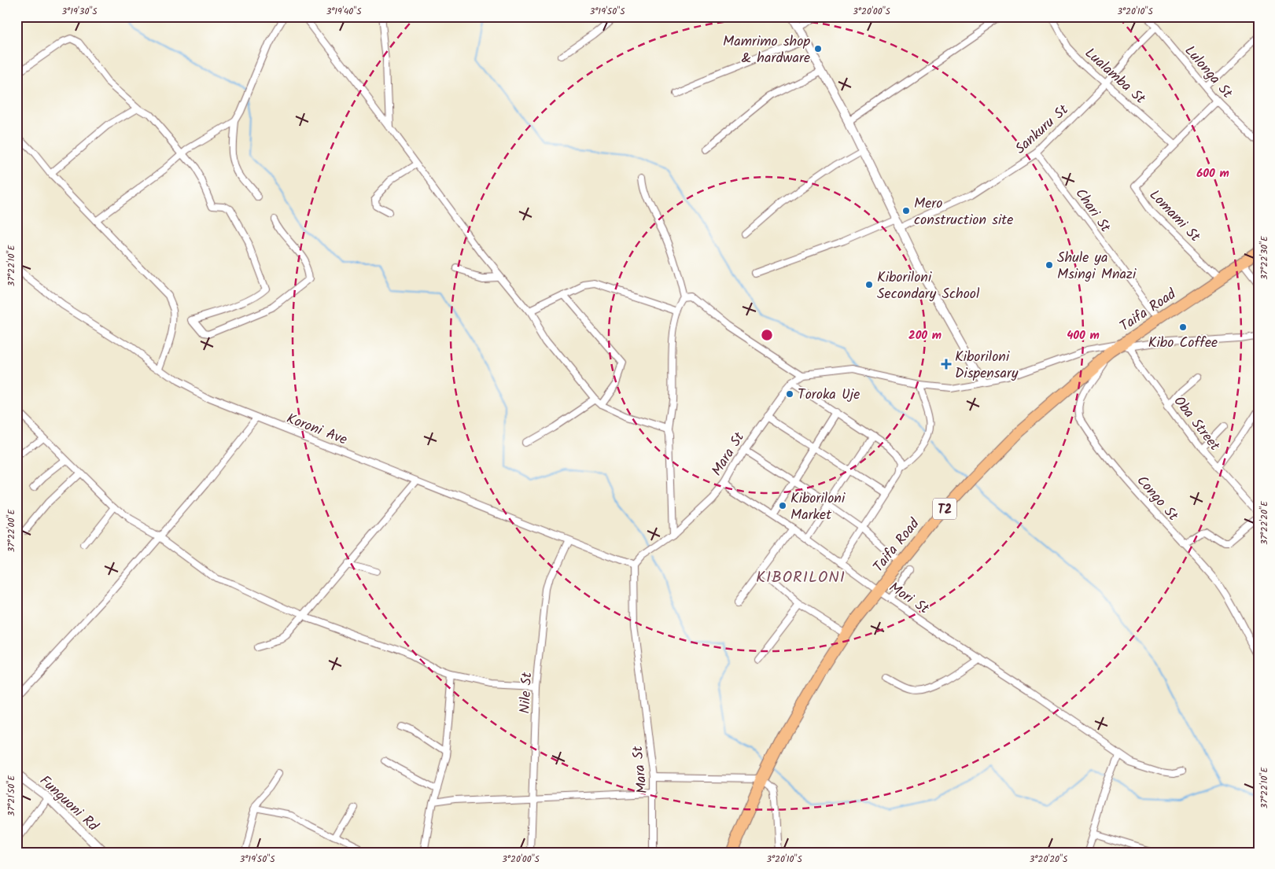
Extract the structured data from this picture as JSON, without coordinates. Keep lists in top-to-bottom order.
{
  "streets": {
    "highway": ["Taifa Road", "T2"],
    "street": [
      "Lulonga St",
      "Lualamba St",
      "Sankuru St",
      "Chari St",
      "Lomami St",
      "Oba Street",
      "Koroni Ave",
      "Mara St",
      "Congo St",
      "Mori St",
      "Nile St",
      "Funguoni Rd"
    ]
  },
  "crossings": [
    ["Lulonga St", "Sankuru St"],
    ["Lulonga St", "Lomami St"],
    ["Lualamba St", "Sankuru St"],
    ["Lualamba St", "Lomami St"],
    ["Sankuru St", "Chari St"],
    ["Chari St", "Taifa Road"],
    ["Lomami St", "Taifa Road"],
    ["Taifa Road", "Oba Street"],
    ["Taifa Road", "Mara St"],
    ["Taifa Road", "Congo St"],
    ["Taifa Road", "Mori St"],
    ["Oba Street", "Mara St"],
    ["Koroni Ave", "Mara St"],
    ["Koroni Ave", "Nile St"],
    ["Mara St", "Mori St"]
  ],
  "districts": ["KIBORILONI"],
  "places": {
    "other": [
      "Mamrimo shop & hardware",
      "Mero construction site",
      "Shule ya Msingi Mnazi",
      "Kiboriloni Secondary School",
      "Kibo Coffee",
      "Toroka Uje",
      "Kiboriloni Market"
    ],
    "health": ["Kiboriloni Dispensary"]
  },
  "coordinates": [
    "3°19'30\"S",
    "3°19'40\"S",
    "3°19'50\"S",
    "3°20'00\"S",
    "3°20'10\"S",
    "37°22'30\"E",
    "37°22'10\"E",
    "37°22'20\"E",
    "37°22'00\"E",
    "37°21'50\"E",
    "3°20'20\"S"
  ],
  "rings": ["600 m", "200 m", "400 m"]
}
